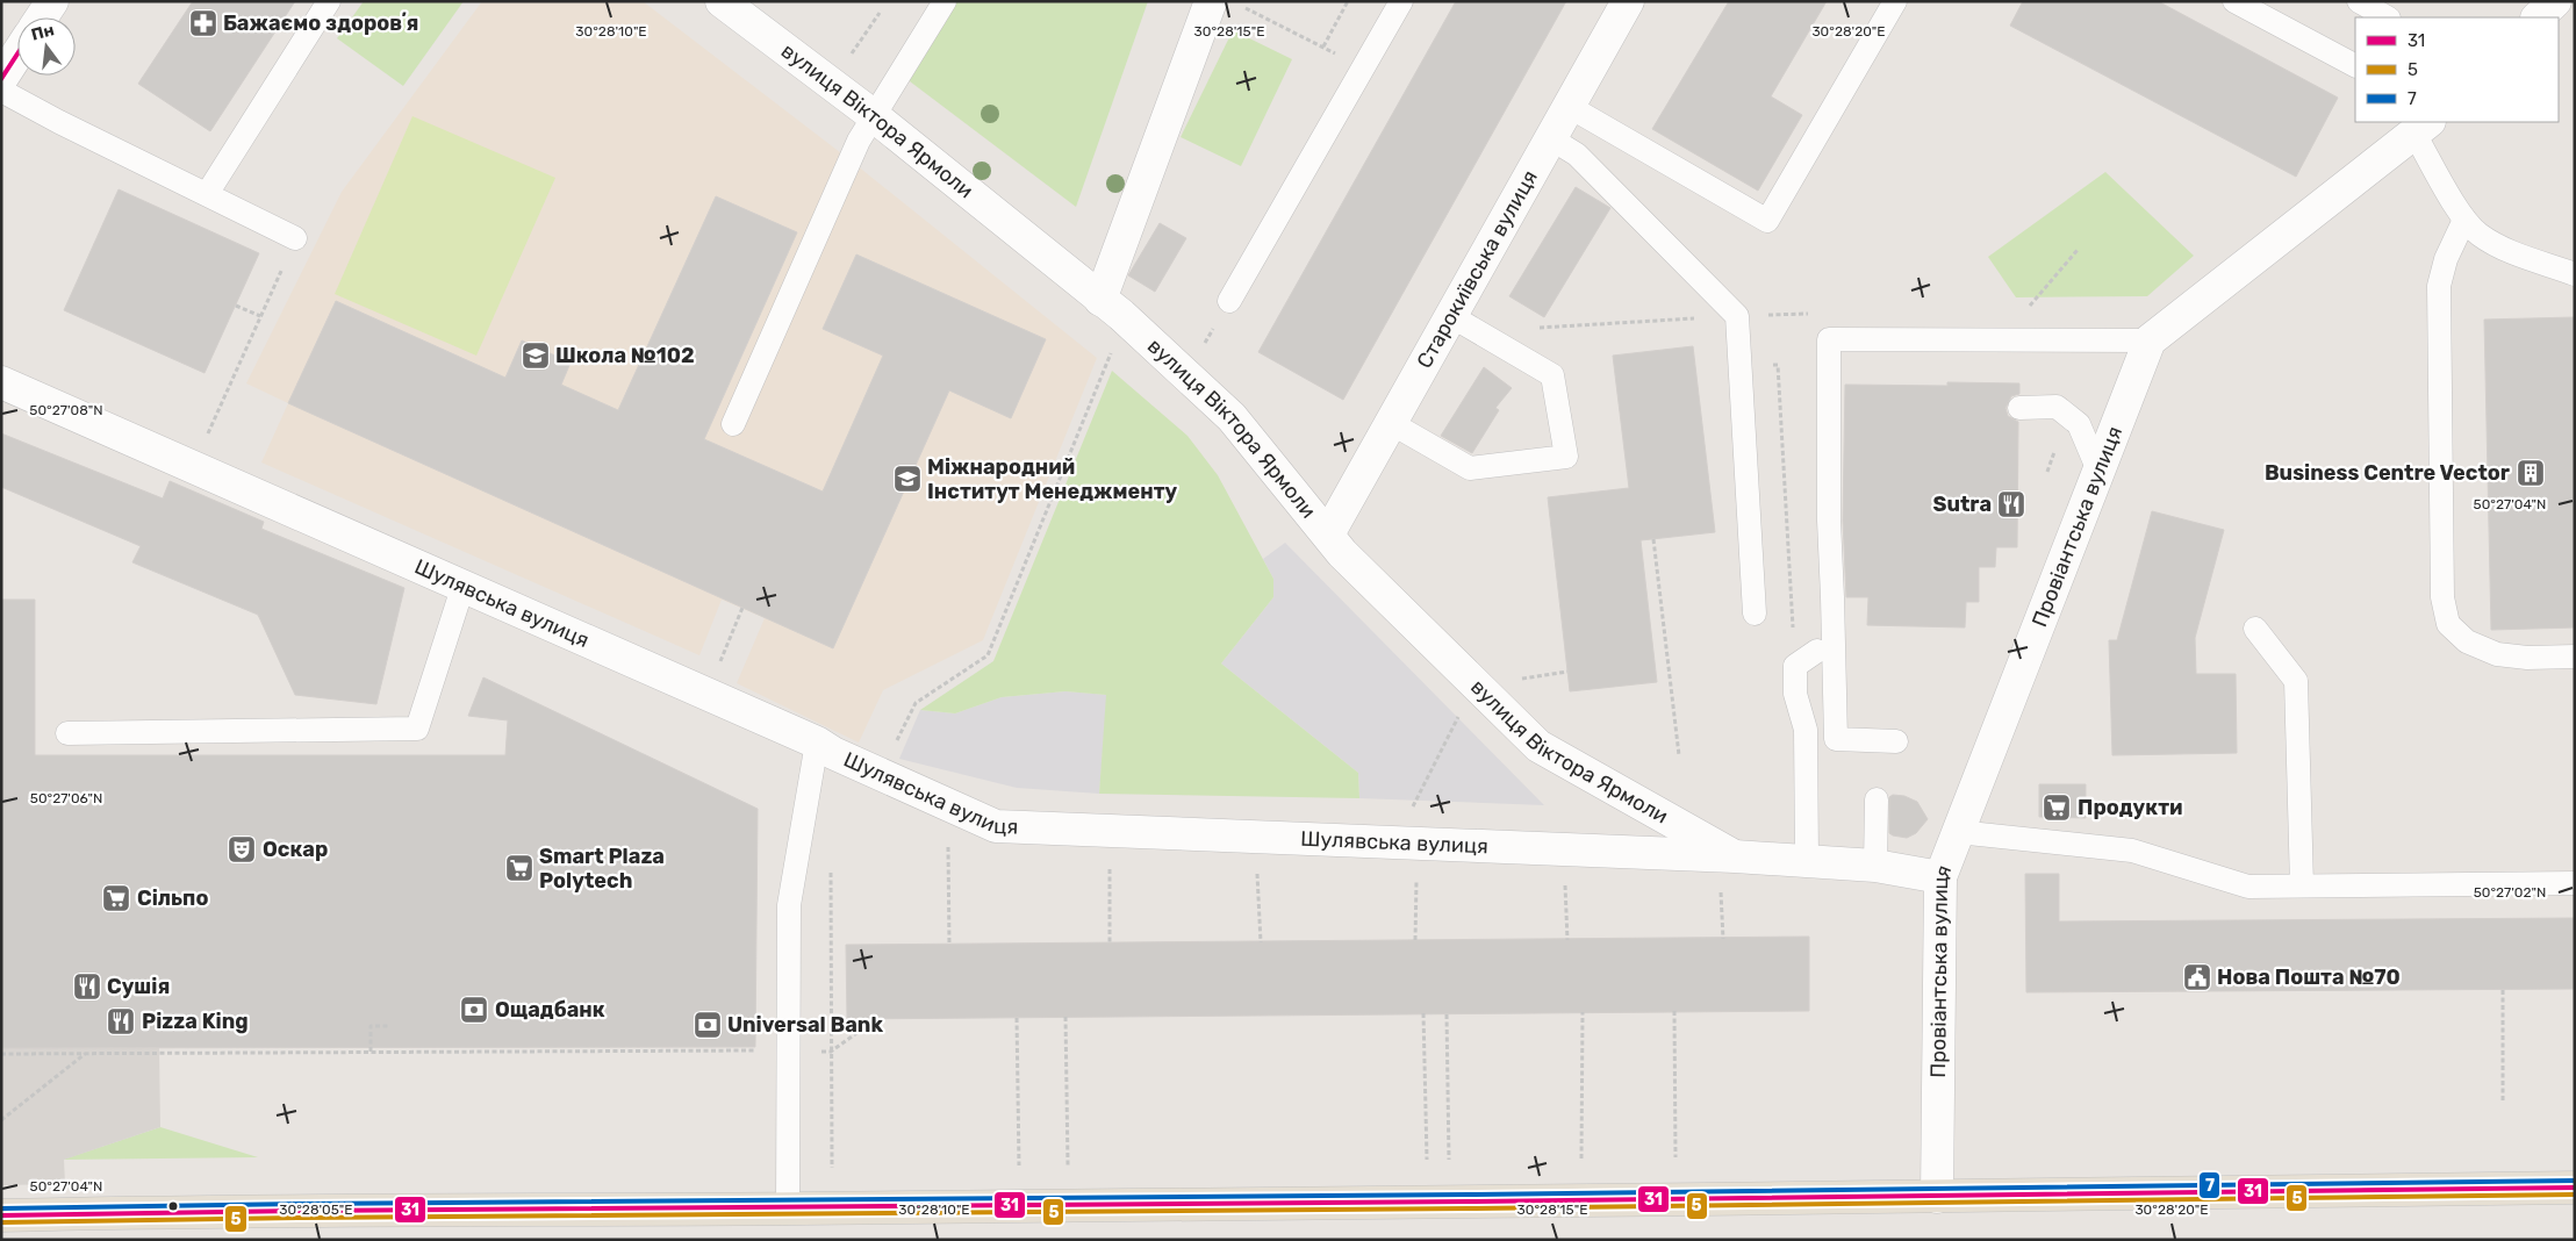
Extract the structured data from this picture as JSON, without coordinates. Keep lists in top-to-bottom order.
{
  "streets": {
    "street": [
      "вулиця Віктора Ярмоли",
      "Старокиївська вулиця",
      "Провіантська вулиця",
      "Шулявська вулиця"
    ]
  },
  "crossings": [
    ["вулиця Віктора Ярмоли", "Старокиївська вулиця"],
    ["вулиця Віктора Ярмоли", "Шулявська вулиця"],
    ["Провіантська вулиця", "Шулявська вулиця"]
  ],
  "places": {
    "pharmacy": ["Бажаємо здоровʼя"],
    "school or university": ["Школа №102", "Міжнародний Інститут Менеджменту"],
    "building": ["Business Centre Vector"],
    "restaurant": ["Sutra", "Сушія", "Pizza King"],
    "supermarket": ["Продукти", "Smart Plaza Polytech", "Сільпо"],
    "theatre": ["Оскар"],
    "public building": ["Нова Пошта №70"],
    "bank": ["Ощадбанк", "Universal Bank"]
  },
  "lines": ["transit line 31", "transit line 7", "transit line 5"],
  "legend": ["31", "5", "7"],
  "north": "top",
  "coordinates": [
    "30°28'10\"E",
    "30°28'15\"E",
    "30°28'20\"E",
    "50°27'08\"N",
    "50°27'04\"N",
    "50°27'06\"N",
    "50°27'02\"N",
    "30°28'05\"E"
  ]
}
